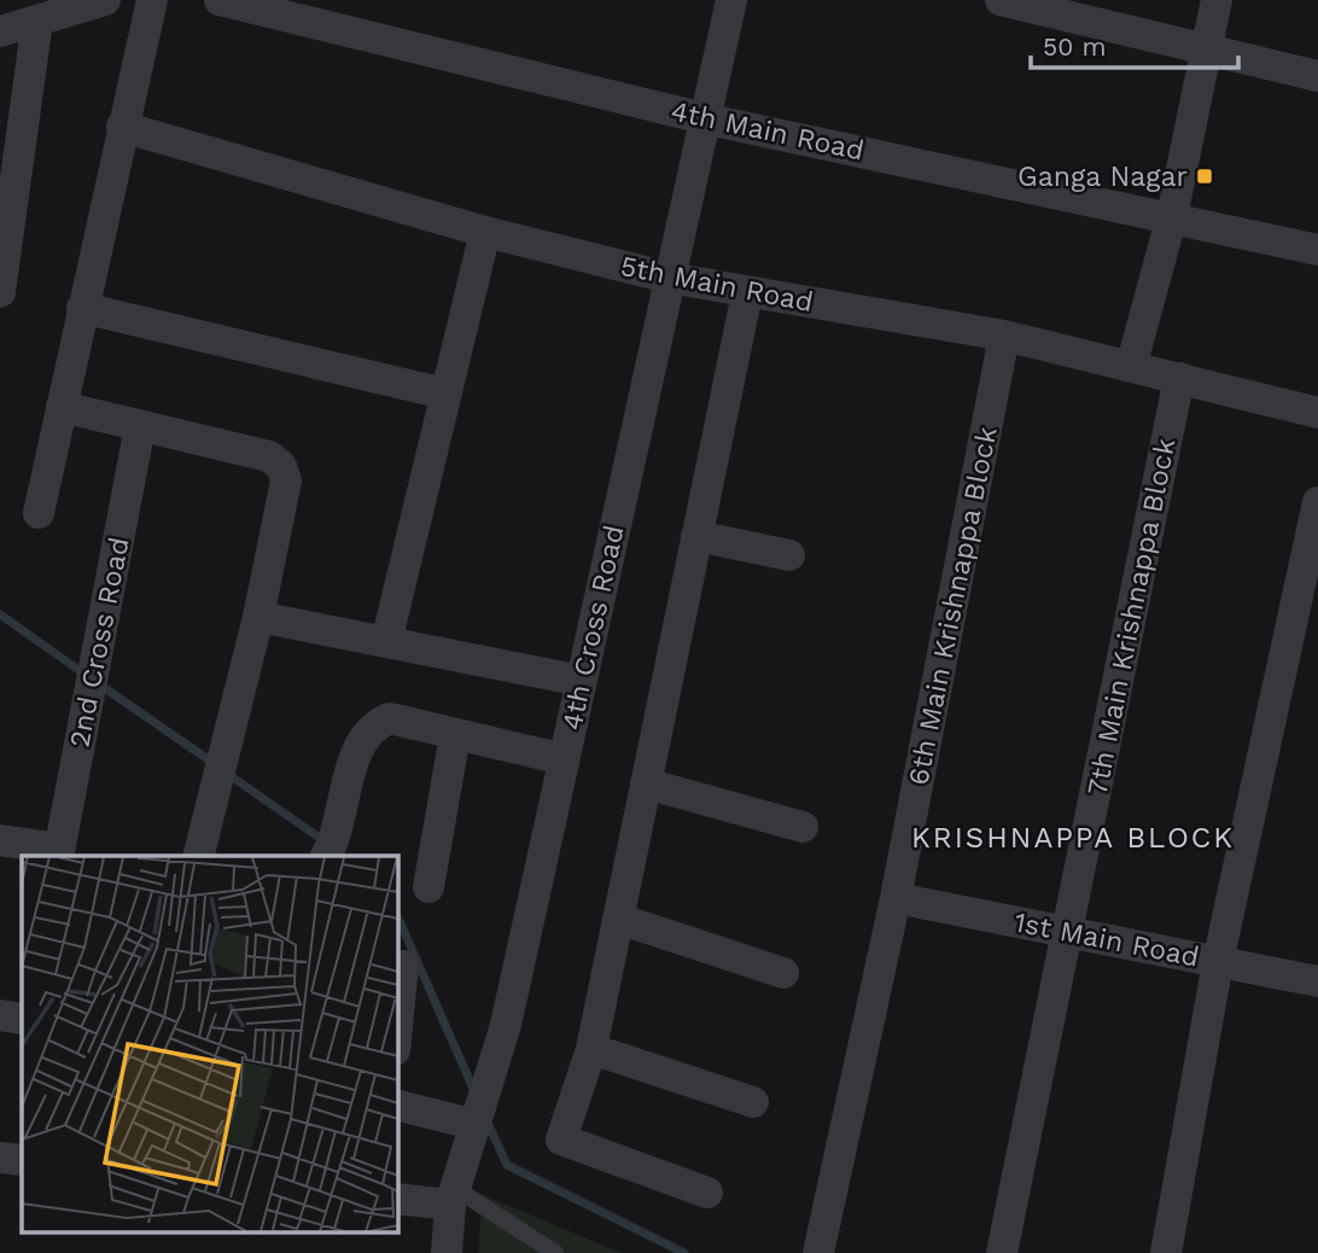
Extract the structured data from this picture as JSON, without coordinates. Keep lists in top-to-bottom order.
{
  "streets": {
    "street": [
      "4th Main Road",
      "5th Main Road",
      "6th Main Krishnappa Block",
      "7th Main Krishnappa Block",
      "4th Cross Road",
      "2nd Cross Road",
      "1st Main Road"
    ]
  },
  "crossings": [
    ["4th Main Road", "4th Cross Road"],
    ["5th Main Road", "6th Main Krishnappa Block"],
    ["5th Main Road", "7th Main Krishnappa Block"],
    ["5th Main Road", "4th Cross Road"],
    ["6th Main Krishnappa Block", "1st Main Road"],
    ["7th Main Krishnappa Block", "1st Main Road"]
  ],
  "districts": ["KRISHNAPPA BLOCK"],
  "places": {
    "transit": ["Ganga Nagar"]
  },
  "scale_bar": "50 m"
}
